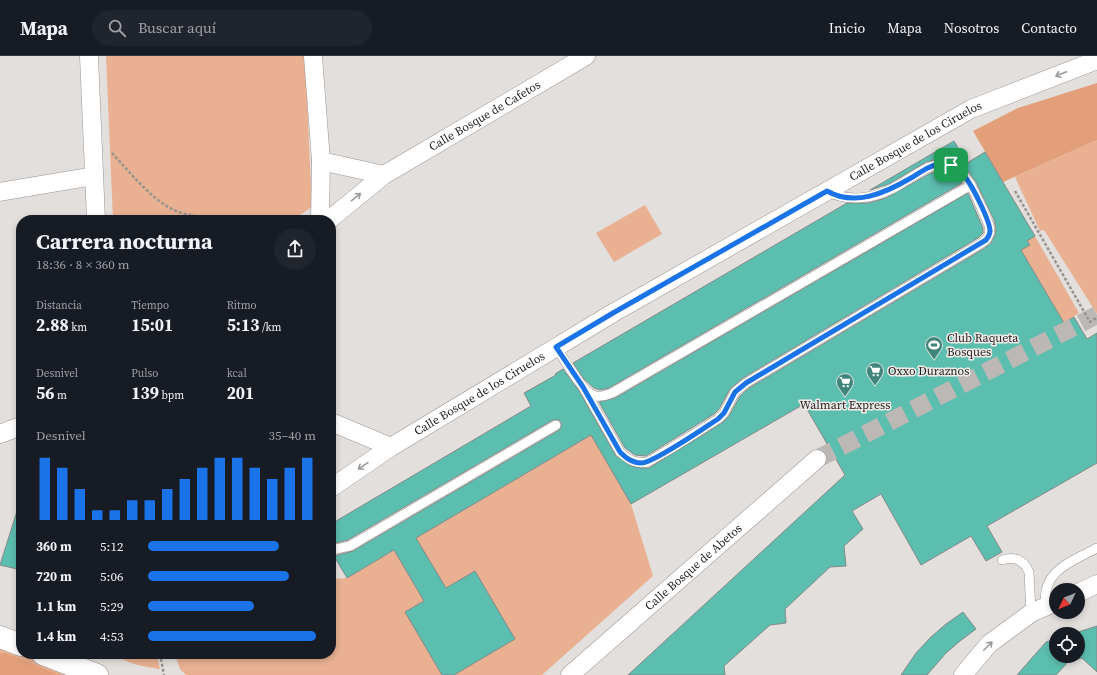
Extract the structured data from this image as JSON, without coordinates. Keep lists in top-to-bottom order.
{
  "streets": {
    "street": ["Calle Bosque de Cafetos", "Calle Bosque de los Ciruelos", "Calle Bosque de Abetos"]
  },
  "one_way": ["Calle Bosque de los Ciruelos"],
  "places": {
    "sports": ["Club Raqueta Bosques"],
    "supermarket": ["Oxxo Duraznos", "Walmart Express"]
  },
  "north": "bottom left",
  "page": {
    "header": "Mapa",
    "search": "Buscar aquí",
    "nav": [
      "Inicio",
      "Mapa",
      "Nosotros",
      "Contacto"
    ],
    "heading": ["Carrera nocturna", "18:36 · 8 × 360 m"],
    "stats": [
      ["Distancia", "2.88 km"],
      ["Tiempo", "15:01"],
      ["Ritmo", "5:13 /km"],
      ["Desnivel", "56 m"],
      ["Pulso", "139 bpm"],
      ["kcal", "201"]
    ],
    "chart": ["Desnivel", "35–40 m"],
    "list": [
      {
        "name": "360 m",
        "note": "5:12"
      },
      {
        "name": "720 m",
        "note": "5:06"
      },
      {
        "name": "1.1 km",
        "note": "5:29"
      },
      {
        "name": "1.4 km",
        "note": "4:53"
      }
    ]
  }
}
